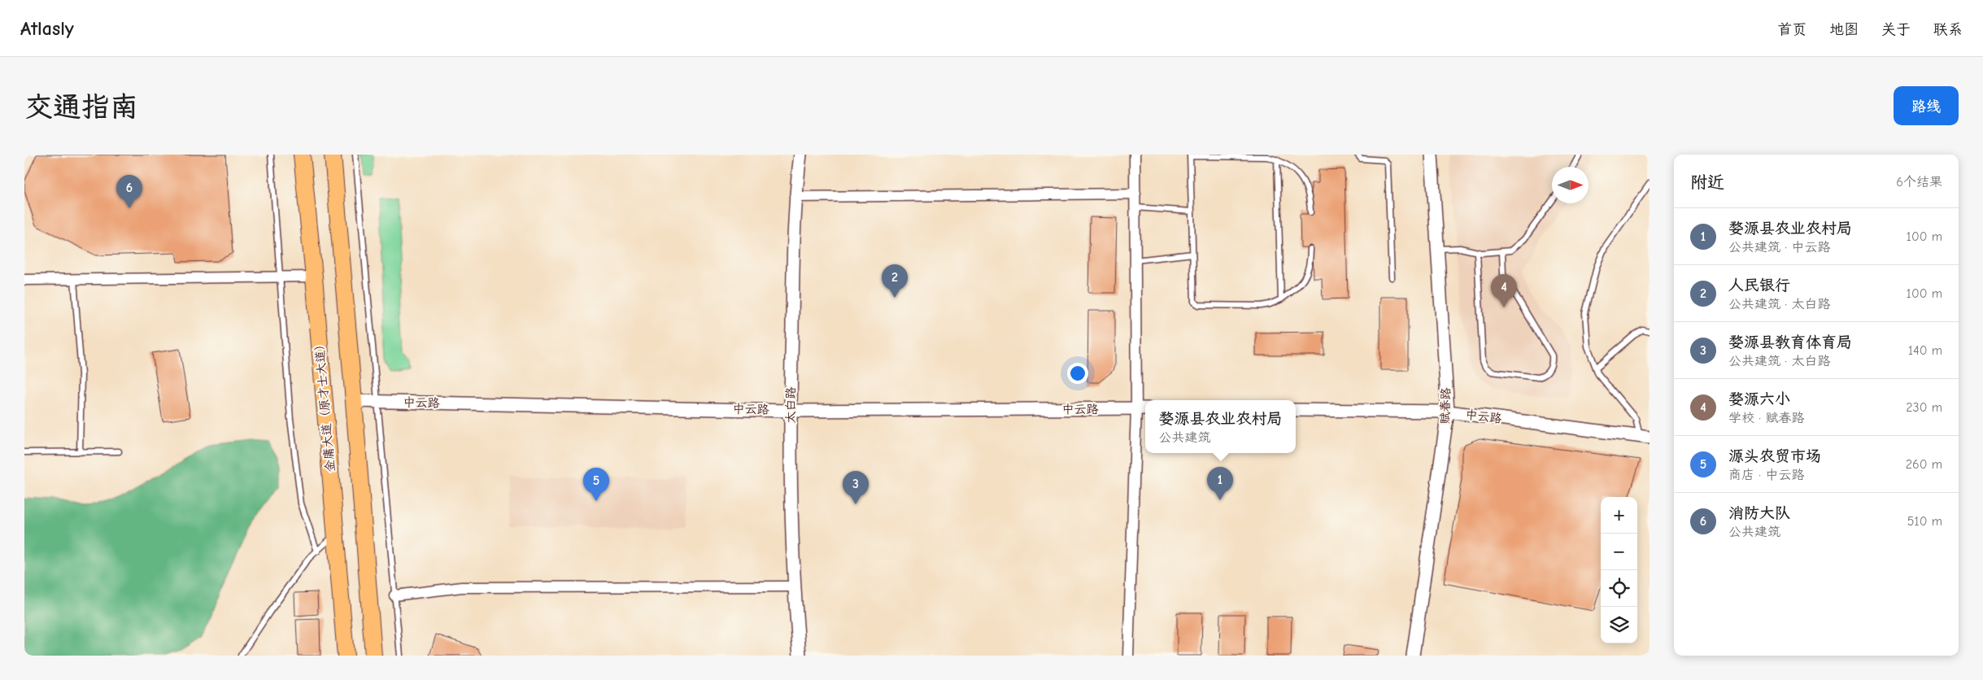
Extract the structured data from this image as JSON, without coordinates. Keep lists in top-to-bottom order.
{
  "streets": {
    "main road": ["金庸大道（原才士大道）"],
    "street": ["中云路", "太白路", "赋春路"]
  },
  "crossings": [
    ["中云路", "太白路"],
    ["中云路", "赋春路"]
  ],
  "north": "right",
  "page": {
    "header": "Atlasly",
    "nav": [
      "首页",
      "地图",
      "关于",
      "联系"
    ],
    "buttons": "路线",
    "title": "交通指南",
    "heading": ["附近", "6个结果"],
    "pins": [
      "6",
      "2",
      "4",
      "1",
      "5",
      "3"
    ],
    "list": [
      {
        "mark": "1",
        "name": "婺源县农业农村局",
        "note": "公共建筑 · 中云路",
        "value": "100 m"
      },
      {
        "mark": "2",
        "name": "人民银行",
        "note": "公共建筑 · 太白路",
        "value": "100 m"
      },
      {
        "mark": "3",
        "name": "婺源县教育体育局",
        "note": "公共建筑 · 太白路",
        "value": "140 m"
      },
      {
        "mark": "4",
        "name": "婺源六小",
        "note": "学校 · 赋春路",
        "value": "230 m"
      },
      {
        "mark": "5",
        "name": "源头农贸市场",
        "note": "商店 · 中云路",
        "value": "260 m"
      },
      {
        "mark": "6",
        "name": "消防大队",
        "note": "公共建筑",
        "value": "510 m"
      }
    ],
    "popup": ["婺源县农业农村局", "公共建筑"],
    "map_buttons": ["+", "−"]
  }
}
